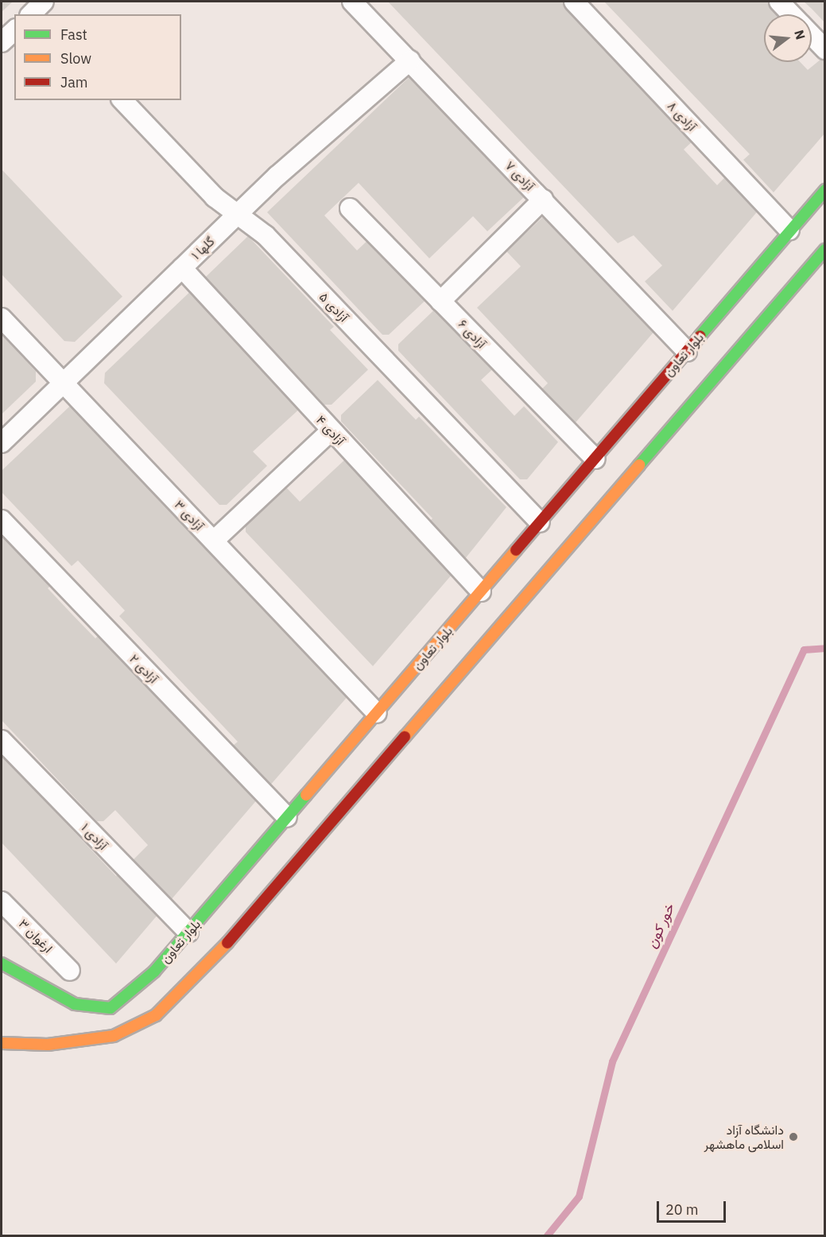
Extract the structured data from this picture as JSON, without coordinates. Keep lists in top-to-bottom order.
{
  "streets": {
    "street": [
      "آزادی ۸",
      "آزادی ۷",
      "گلها ۱",
      "آزادی ۵",
      "آزادی ۶",
      "بلوار تعاون",
      "آزادی ۴",
      "آزادی ۳",
      "آزادی ۲",
      "آزادی ۱",
      "ارغوان ۳"
    ]
  },
  "crossings": [
    ["آزادی ۸", "بلوار تعاون"],
    ["آزادی ۷", "گلها ۱"],
    ["آزادی ۷", "بلوار تعاون"],
    ["گلها ۱", "آزادی ۵"],
    ["گلها ۱", "آزادی ۴"],
    ["گلها ۱", "آزادی ۳"],
    ["آزادی ۵", "بلوار تعاون"],
    ["آزادی ۶", "بلوار تعاون"],
    ["بلوار تعاون", "آزادی ۴"],
    ["بلوار تعاون", "آزادی ۳"],
    ["بلوار تعاون", "آزادی ۲"],
    ["بلوار تعاون", "آزادی ۱"]
  ],
  "water": ["خور کون"],
  "places": ["دانشگاه آزاد اسلامی ماهشهر"],
  "legend": ["Fast", "Slow", "Jam"],
  "scale_bar": "20 m",
  "north": "right"
}
